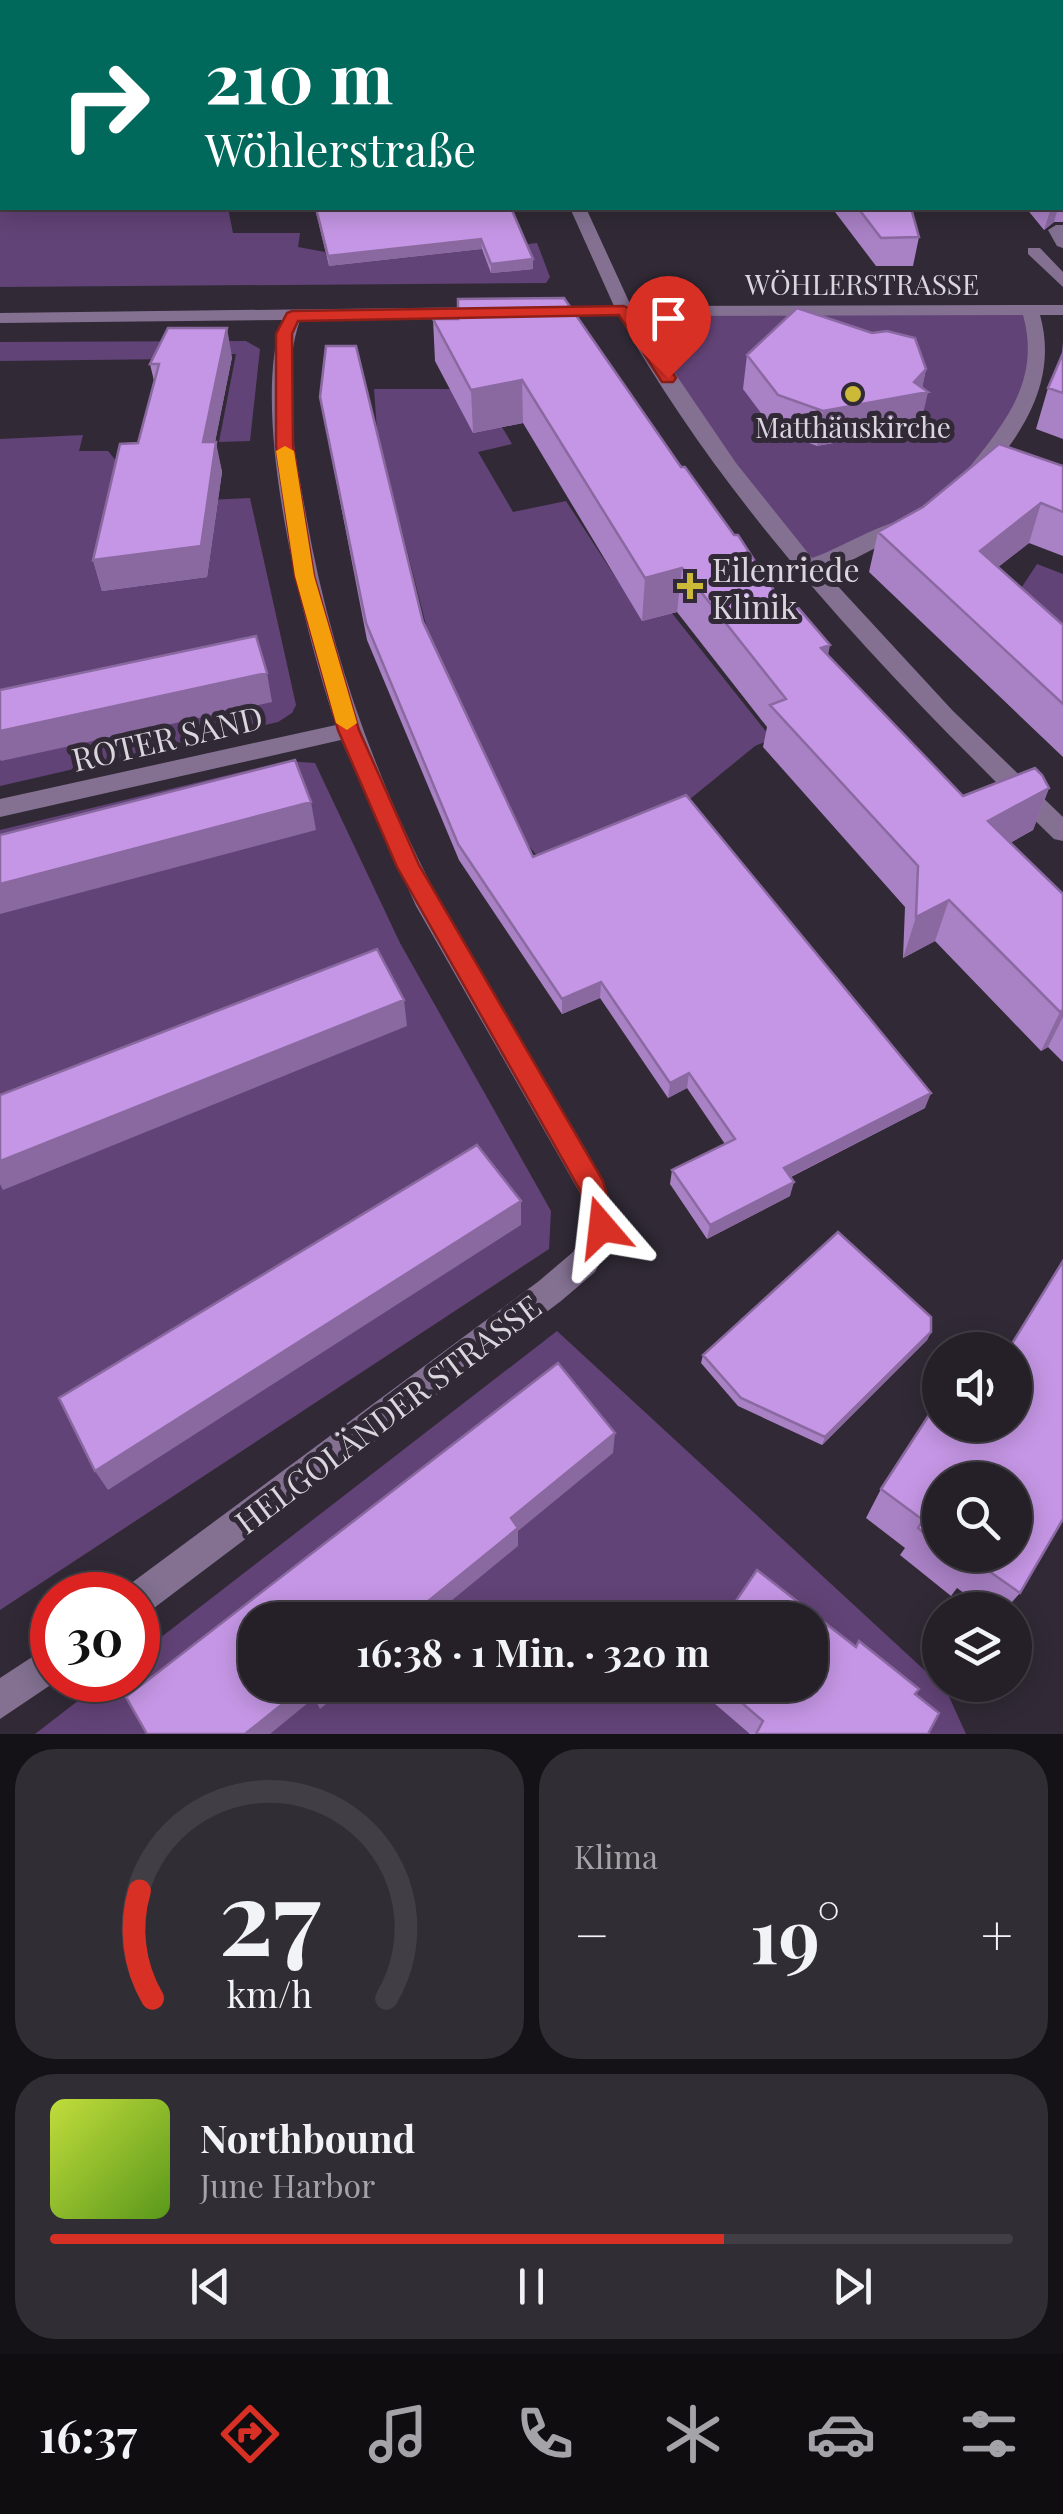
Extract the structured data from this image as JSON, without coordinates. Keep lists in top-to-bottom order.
{
  "streets": {
    "street": ["WÖHLERSTRASSE", "ROTER SAND", "HELGOLÄNDER STRASSE"]
  },
  "crossings": [
    ["WÖHLERSTRASSE", "HELGOLÄNDER STRASSE"],
    ["ROTER SAND", "HELGOLÄNDER STRASSE"]
  ],
  "places": {
    "other": ["Matthäuskirche"],
    "health": ["Eilenriede Klinik"]
  },
  "page": {
    "turn": ["210 m", "Wöhlerstraße"],
    "limit": "30",
    "trip": "16:38 · 1 Min. · 320 m",
    "tile": "Klima",
    "heat": ["−", "19°", "+"],
    "song": ["Northbound", "June Harbor"],
    "tabs": "16:37",
    "gauge": ["27", "km/h"]
  }
}
